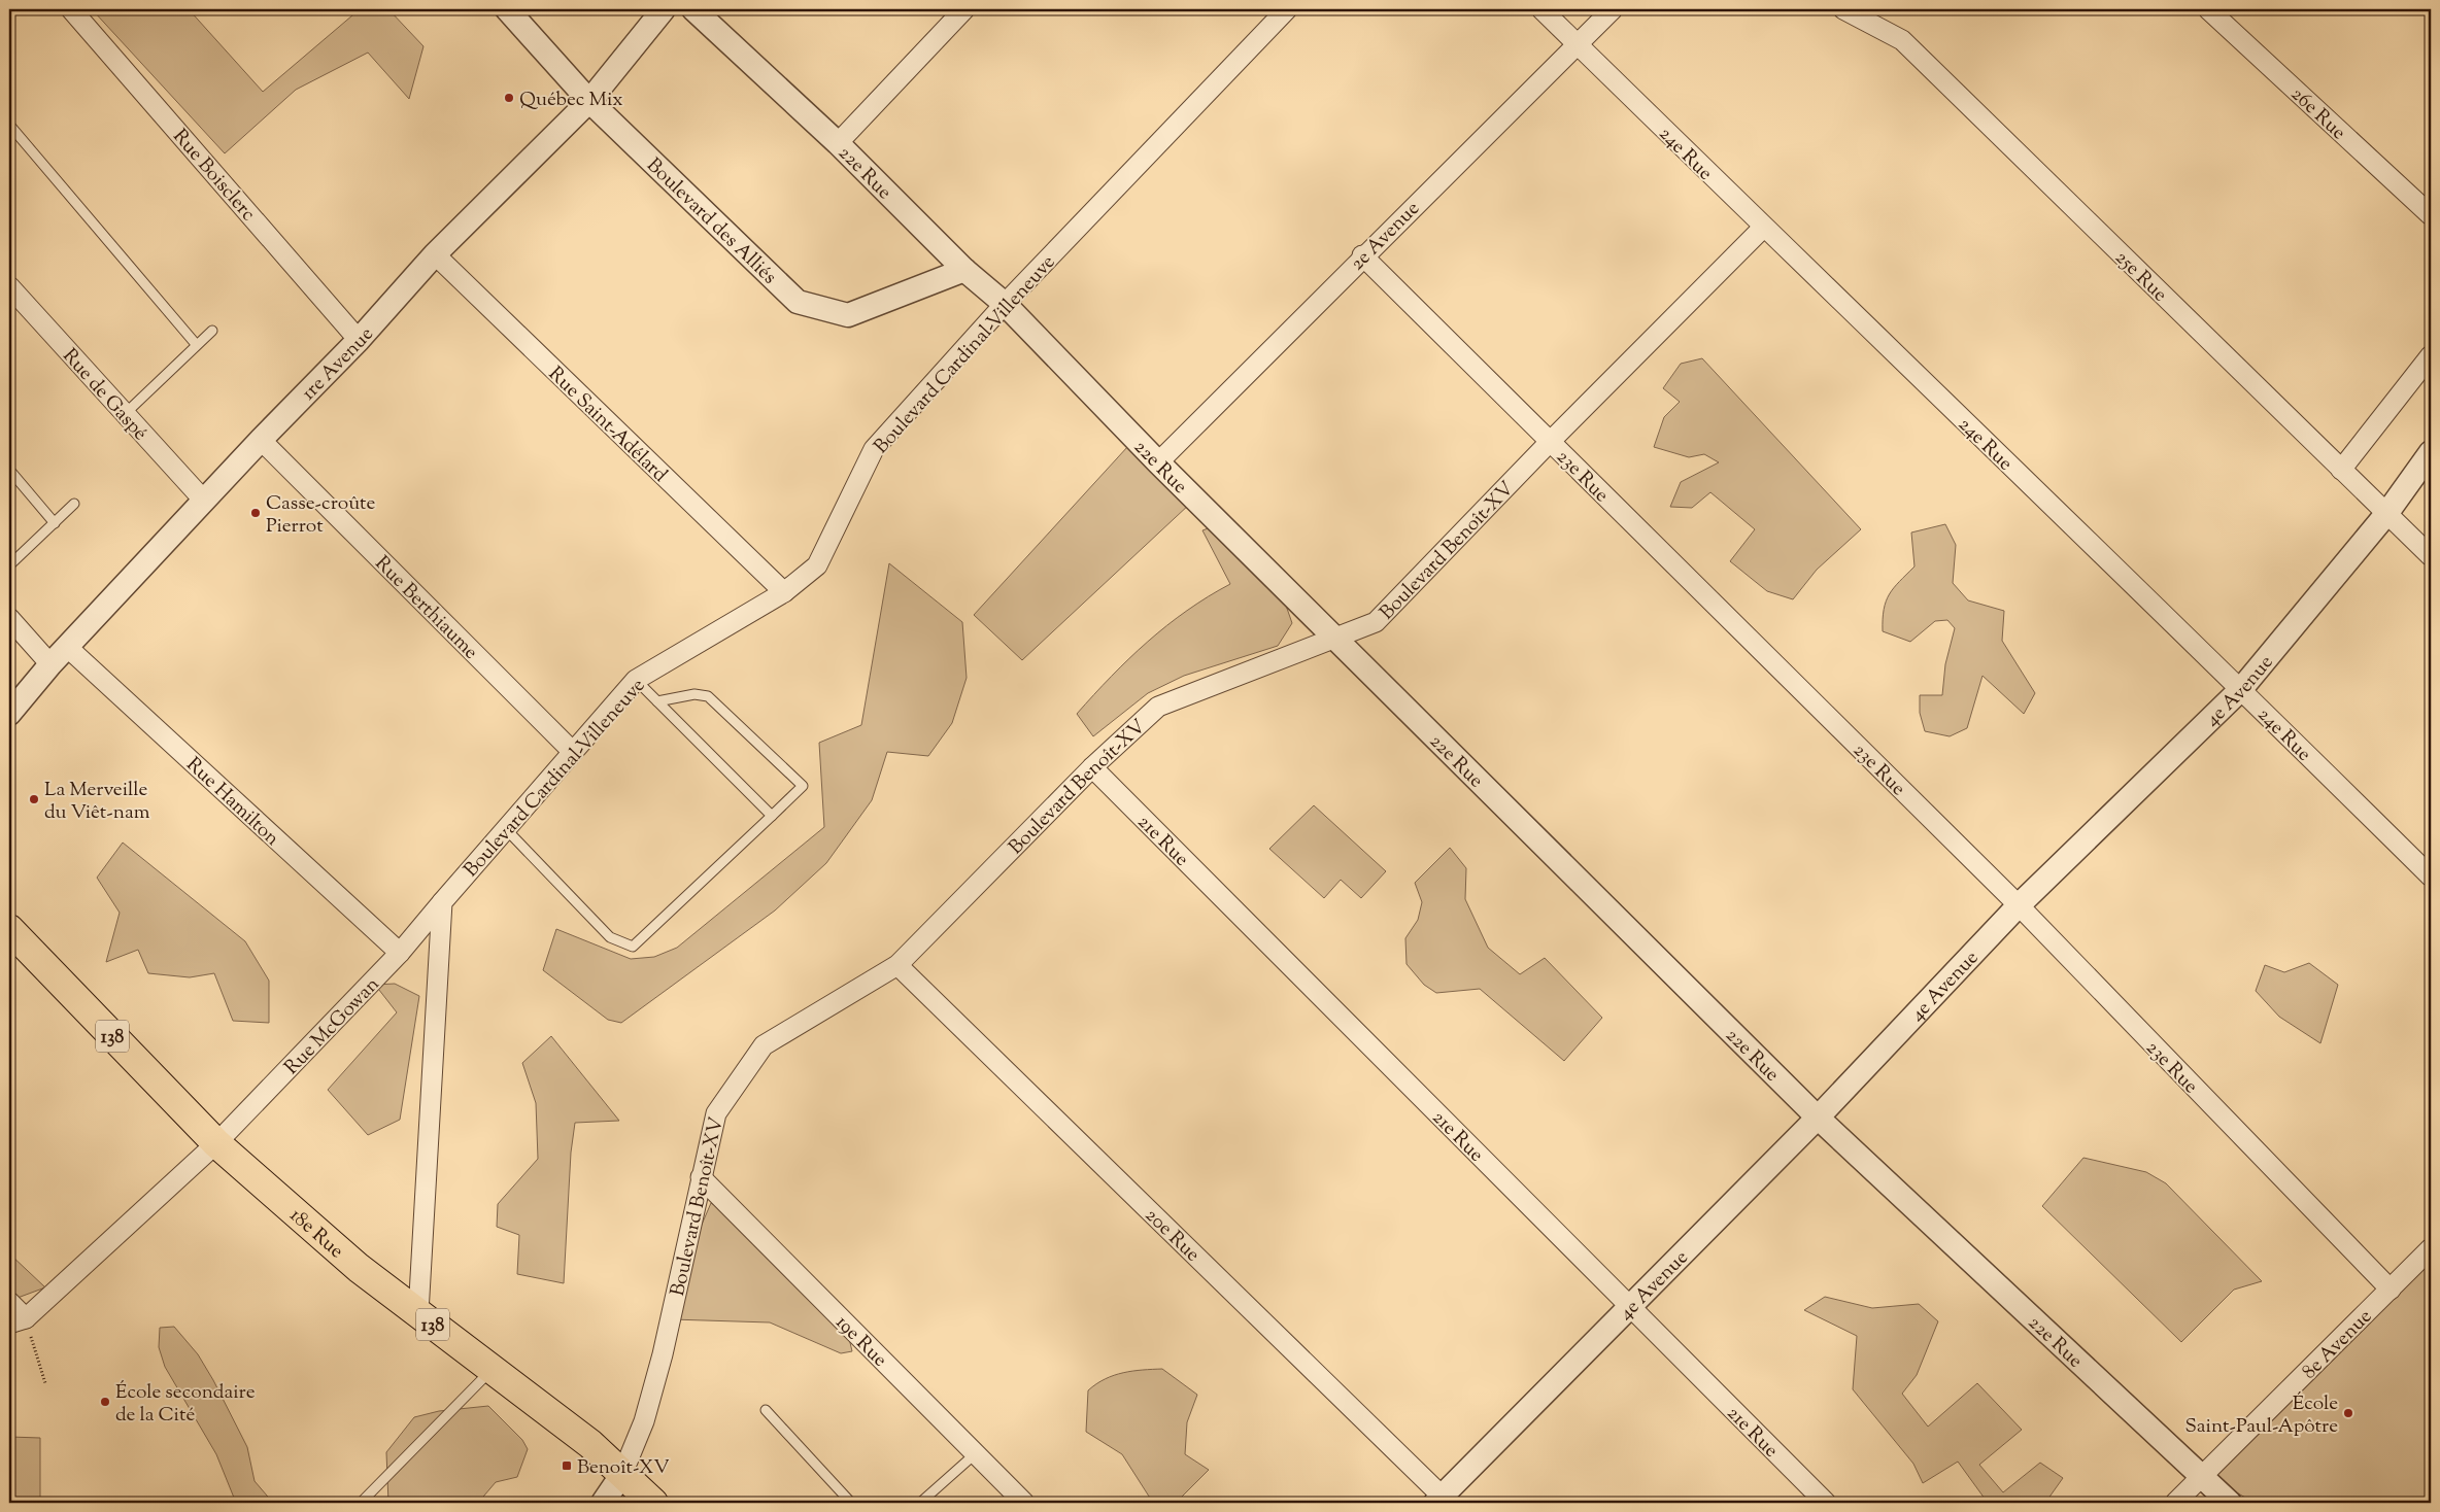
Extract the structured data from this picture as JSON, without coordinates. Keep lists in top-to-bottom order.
{
  "streets": {
    "main road": ["138", "18e Rue"],
    "street": [
      "26e Rue",
      "24e Rue",
      "22e Rue",
      "Rue Boisclerc",
      "Boulevard des Alliés",
      "2e Avenue",
      "25e Rue",
      "Boulevard Cardinal-Villeneuve",
      "1re Avenue",
      "Rue de Gaspé",
      "Rue Saint-Adélard",
      "23e Rue",
      "Boulevard Benoît-XV",
      "Rue Berthiaume",
      "4e Avenue",
      "Rue Hamilton",
      "21e Rue",
      "Rue McGowan",
      "20e Rue",
      "19e Rue",
      "8e Avenue"
    ]
  },
  "crossings": [
    ["24e Rue", "2e Avenue"],
    ["24e Rue", "Boulevard Benoît-XV"],
    ["24e Rue", "4e Avenue"],
    ["22e Rue", "Boulevard des Alliés"],
    ["22e Rue", "2e Avenue"],
    ["22e Rue", "Boulevard Cardinal-Villeneuve"],
    ["22e Rue", "Boulevard Benoît-XV"],
    ["22e Rue", "4e Avenue"],
    ["22e Rue", "8e Avenue"],
    ["Rue Boisclerc", "1re Avenue"],
    ["Boulevard des Alliés", "1re Avenue"],
    ["2e Avenue", "23e Rue"],
    ["25e Rue", "4e Avenue"],
    ["Boulevard Cardinal-Villeneuve", "Rue Saint-Adélard"],
    ["Boulevard Cardinal-Villeneuve", "Rue Berthiaume"],
    ["Boulevard Cardinal-Villeneuve", "Rue McGowan"],
    ["1re Avenue", "Rue de Gaspé"],
    ["1re Avenue", "Rue Saint-Adélard"],
    ["1re Avenue", "Rue Berthiaume"],
    ["1re Avenue", "Rue Hamilton"],
    ["23e Rue", "Boulevard Benoît-XV"],
    ["23e Rue", "4e Avenue"],
    ["23e Rue", "8e Avenue"],
    ["Boulevard Benoît-XV", "21e Rue"],
    ["Boulevard Benoît-XV", "18e Rue"],
    ["Boulevard Benoît-XV", "20e Rue"],
    ["Boulevard Benoît-XV", "19e Rue"],
    ["4e Avenue", "21e Rue"],
    ["4e Avenue", "20e Rue"],
    ["Rue Hamilton", "Rue McGowan"],
    ["Rue McGowan", "18e Rue"]
  ],
  "places": {
    "other": [
      "Québec Mix",
      "Casse-croûte Pierrot",
      "La Merveille du Viêt-nam",
      "École secondaire de la Cité",
      "École Saint-Paul-Apôtre"
    ],
    "transit": ["Benoît-XV"]
  }
}
